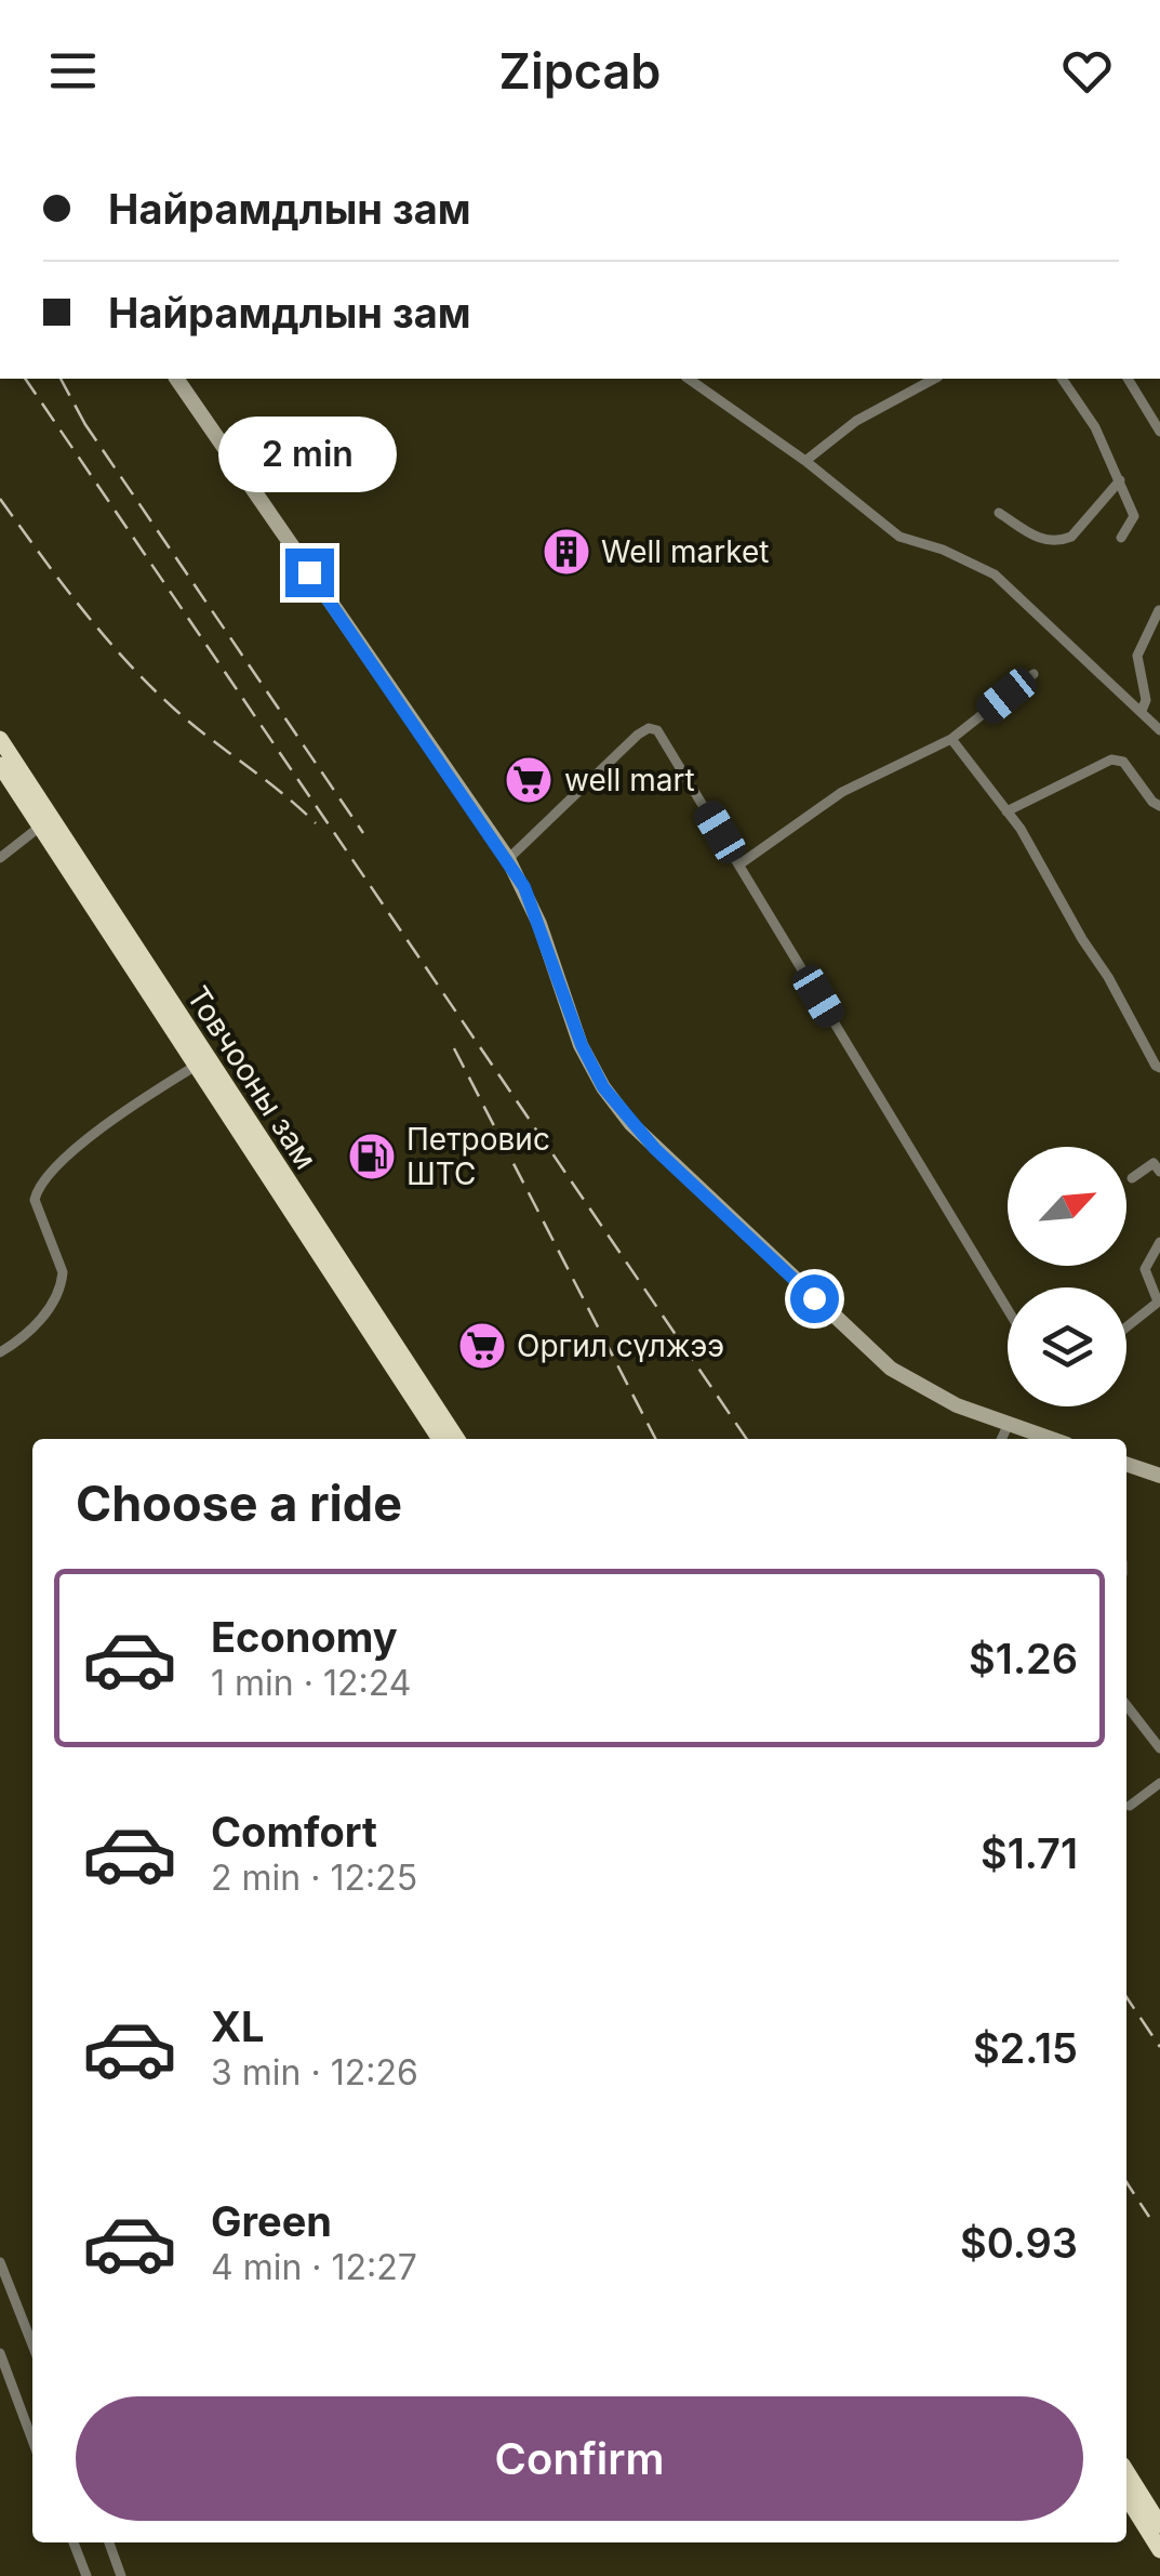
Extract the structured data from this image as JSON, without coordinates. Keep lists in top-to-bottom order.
{
  "streets": {
    "highway": ["Товчооны зам"]
  },
  "places": {
    "building": ["Well market"],
    "supermarket": ["well mart", "Оргил сүлжээ"],
    "fuel station": ["Петровис ШТС"]
  },
  "north": "top right",
  "page": {
    "header": "Zipcab",
    "banner": ["Найрамдлын зам", "Найрамдлын зам"],
    "bubble": "2 min",
    "heading": "Choose a ride",
    "list": [
      {
        "name": "Economy",
        "note": "1 min · 12:24",
        "value": "$1.26"
      },
      {
        "name": "Comfort",
        "note": "2 min · 12:25",
        "value": "$1.71"
      },
      {
        "name": "XL",
        "note": "3 min · 12:26",
        "value": "$2.15"
      },
      {
        "name": "Green",
        "note": "4 min · 12:27",
        "value": "$0.93"
      }
    ],
    "buttons": "Confirm"
  }
}
